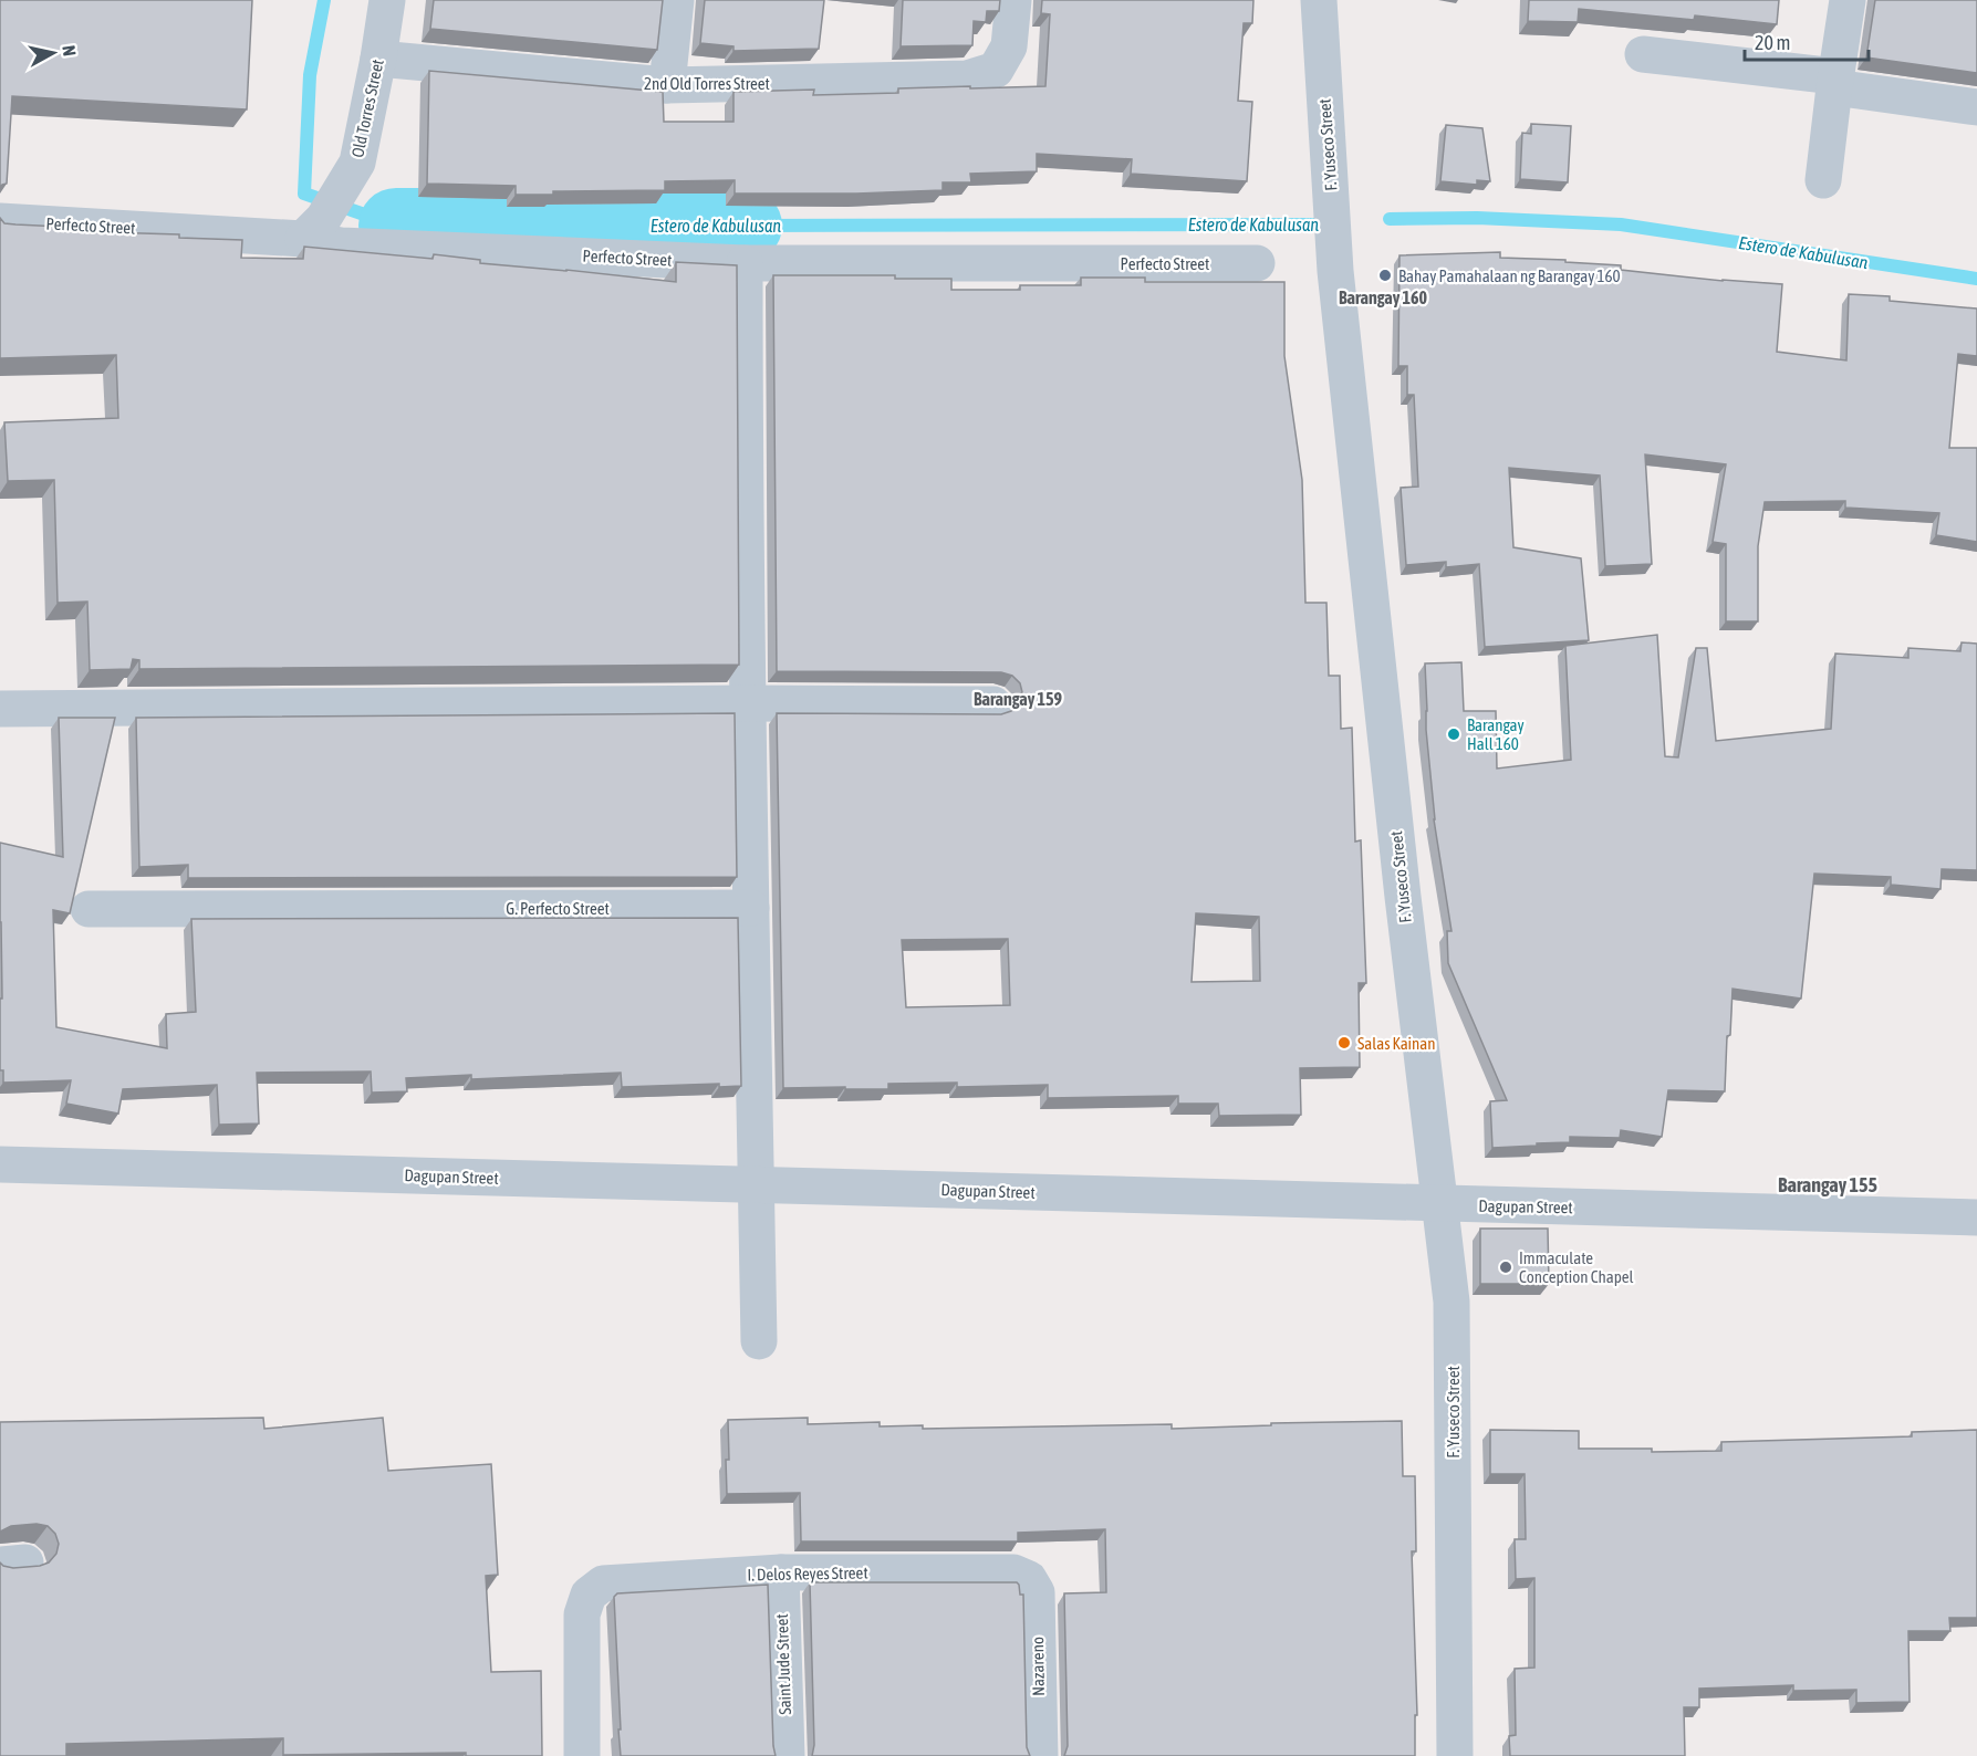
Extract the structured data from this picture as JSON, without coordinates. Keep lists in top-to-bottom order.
{
  "streets": {
    "street": [
      "2nd Old Torres Street",
      "Old Torres Street",
      "F. Yuseco Street",
      "Perfecto Street",
      "G. Perfecto Street",
      "Dagupan Street",
      "I. Delos Reyes Street",
      "Saint Jude Street",
      "Nazareno"
    ]
  },
  "crossings": [
    ["2nd Old Torres Street", "Old Torres Street"],
    ["Old Torres Street", "Perfecto Street"],
    ["F. Yuseco Street", "Dagupan Street"],
    ["I. Delos Reyes Street", "Saint Jude Street"],
    ["I. Delos Reyes Street", "Nazareno"]
  ],
  "districts": ["Barangay 160", "Barangay 159", "Barangay 155"],
  "water": ["Estero de Kabulusan"],
  "places": [
    "Bahay Pamahalaan ng Barangay 160",
    "Barangay Hall 160",
    "Salas Kainan",
    "Immaculate Conception Chapel"
  ],
  "scale_bar": "20 m",
  "north": "right"
}
